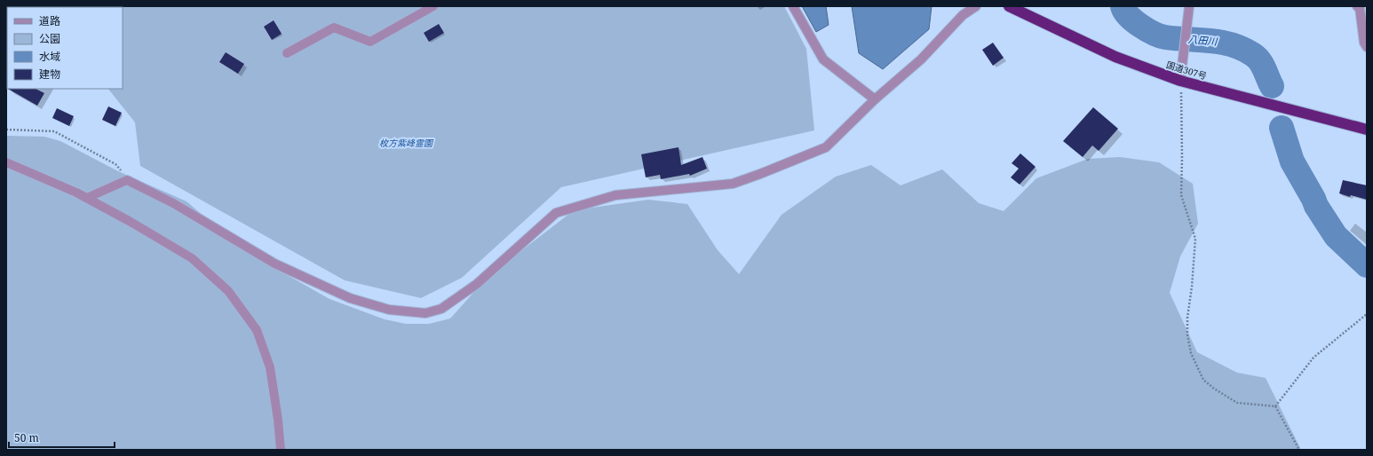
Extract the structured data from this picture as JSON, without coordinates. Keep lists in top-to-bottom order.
{
  "streets": {
    "highway": ["国道307号"]
  },
  "water": ["八田川"],
  "parks": ["枚方紫峰霊園"],
  "legend": [
    "道路",
    "公園",
    "水域",
    "建物"
  ],
  "scale_bar": "50 m"
}
